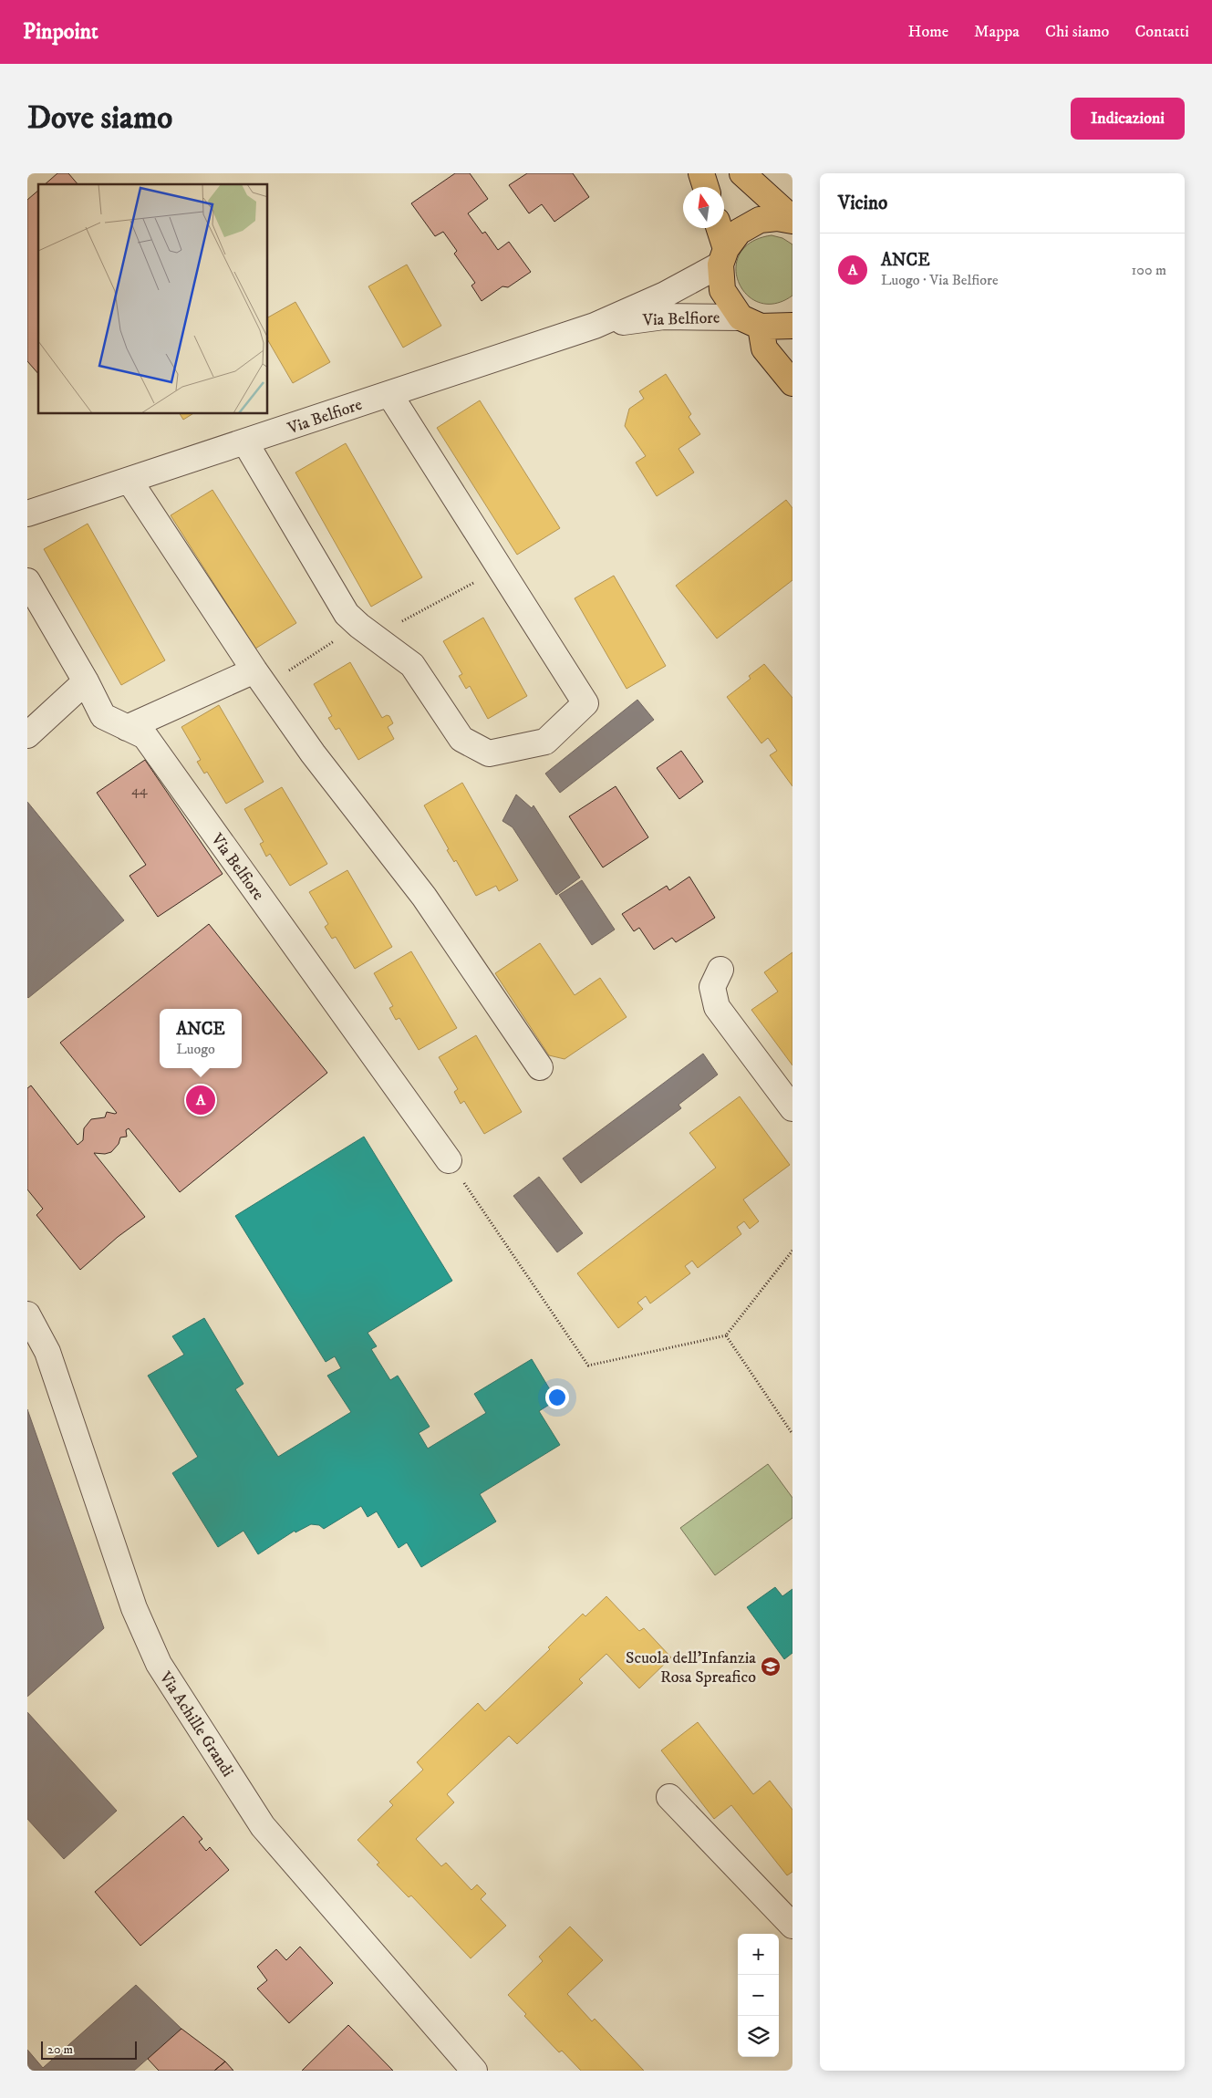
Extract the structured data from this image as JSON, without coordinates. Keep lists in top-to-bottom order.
{
  "streets": {
    "street": ["Via Belfiore", "Via Achille Grandi"]
  },
  "places": {
    "school or university": ["Scuola dell’Infanzia Rosa Spreafico"]
  },
  "house_numbers": ["44"],
  "scale_bar": "20 m",
  "north": "top",
  "page": {
    "header": "Pinpoint",
    "nav": [
      "Home",
      "Mappa",
      "Chi siamo",
      "Contatti"
    ],
    "buttons": "Indicazioni",
    "title": "Dove siamo",
    "heading": "Vicino",
    "list": [
      {
        "mark": "A",
        "name": "ANCE",
        "note": "Luogo · Via Belfiore",
        "value": "100 m"
      }
    ],
    "popup": ["ANCE", "Luogo"],
    "pins": "A",
    "map_buttons": ["+", "−"],
    "scale": "20 m"
  }
}
